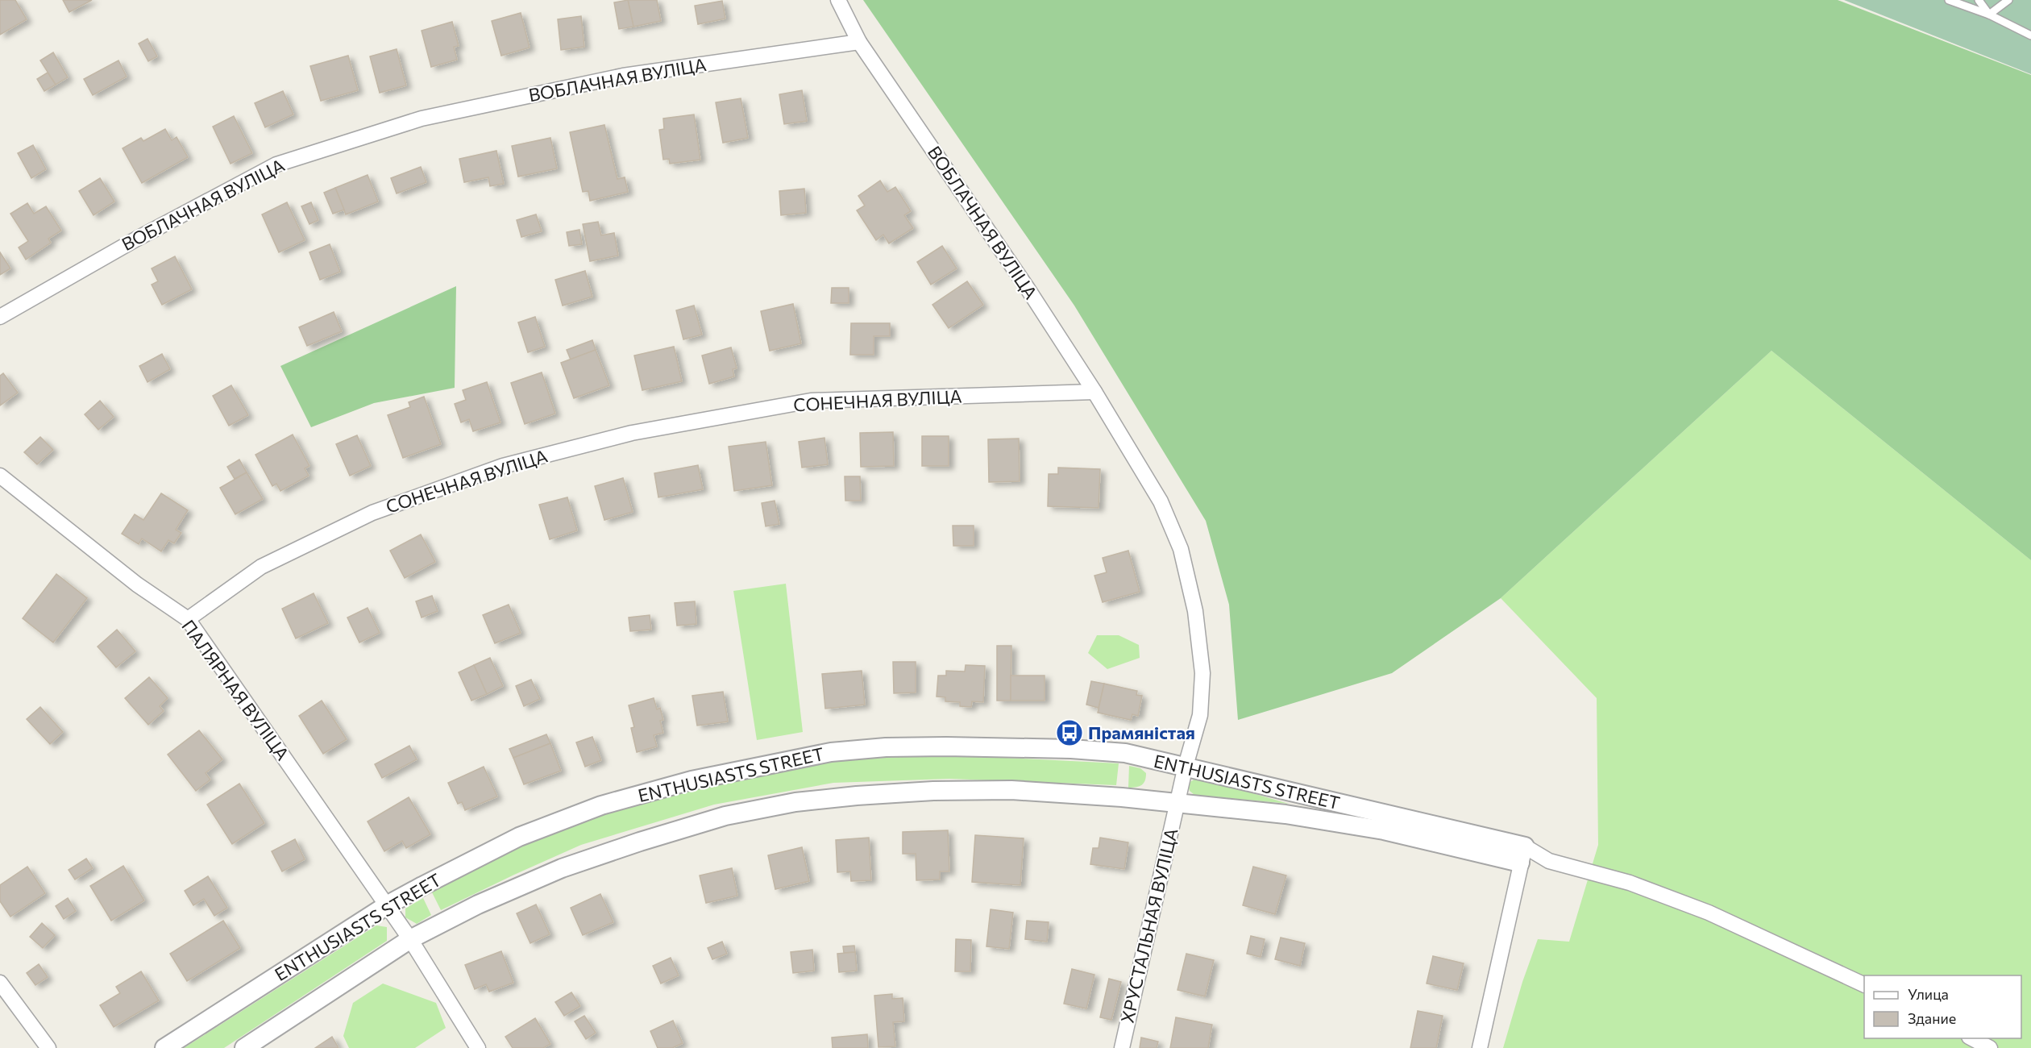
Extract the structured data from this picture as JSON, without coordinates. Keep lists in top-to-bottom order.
{
  "streets": {
    "street": [
      "ВОБЛАЧНАЯ ВУЛІЦА",
      "СОНЕЧНАЯ ВУЛІЦА",
      "ПАЛЯРНАЯ ВУЛІЦА",
      "ENTHUSIASTS STREET",
      "ХРУСТАЛЬНАЯ ВУЛІЦА"
    ]
  },
  "crossings": [
    ["ВОБЛАЧНАЯ ВУЛІЦА", "СОНЕЧНАЯ ВУЛІЦА"],
    ["СОНЕЧНАЯ ВУЛІЦА", "ПАЛЯРНАЯ ВУЛІЦА"],
    ["ПАЛЯРНАЯ ВУЛІЦА", "ENTHUSIASTS STREET"],
    ["ENTHUSIASTS STREET", "ХРУСТАЛЬНАЯ ВУЛІЦА"]
  ],
  "places": {
    "bus stop": ["Прамяністая"]
  },
  "legend": ["Улица", "Здание"]
}
